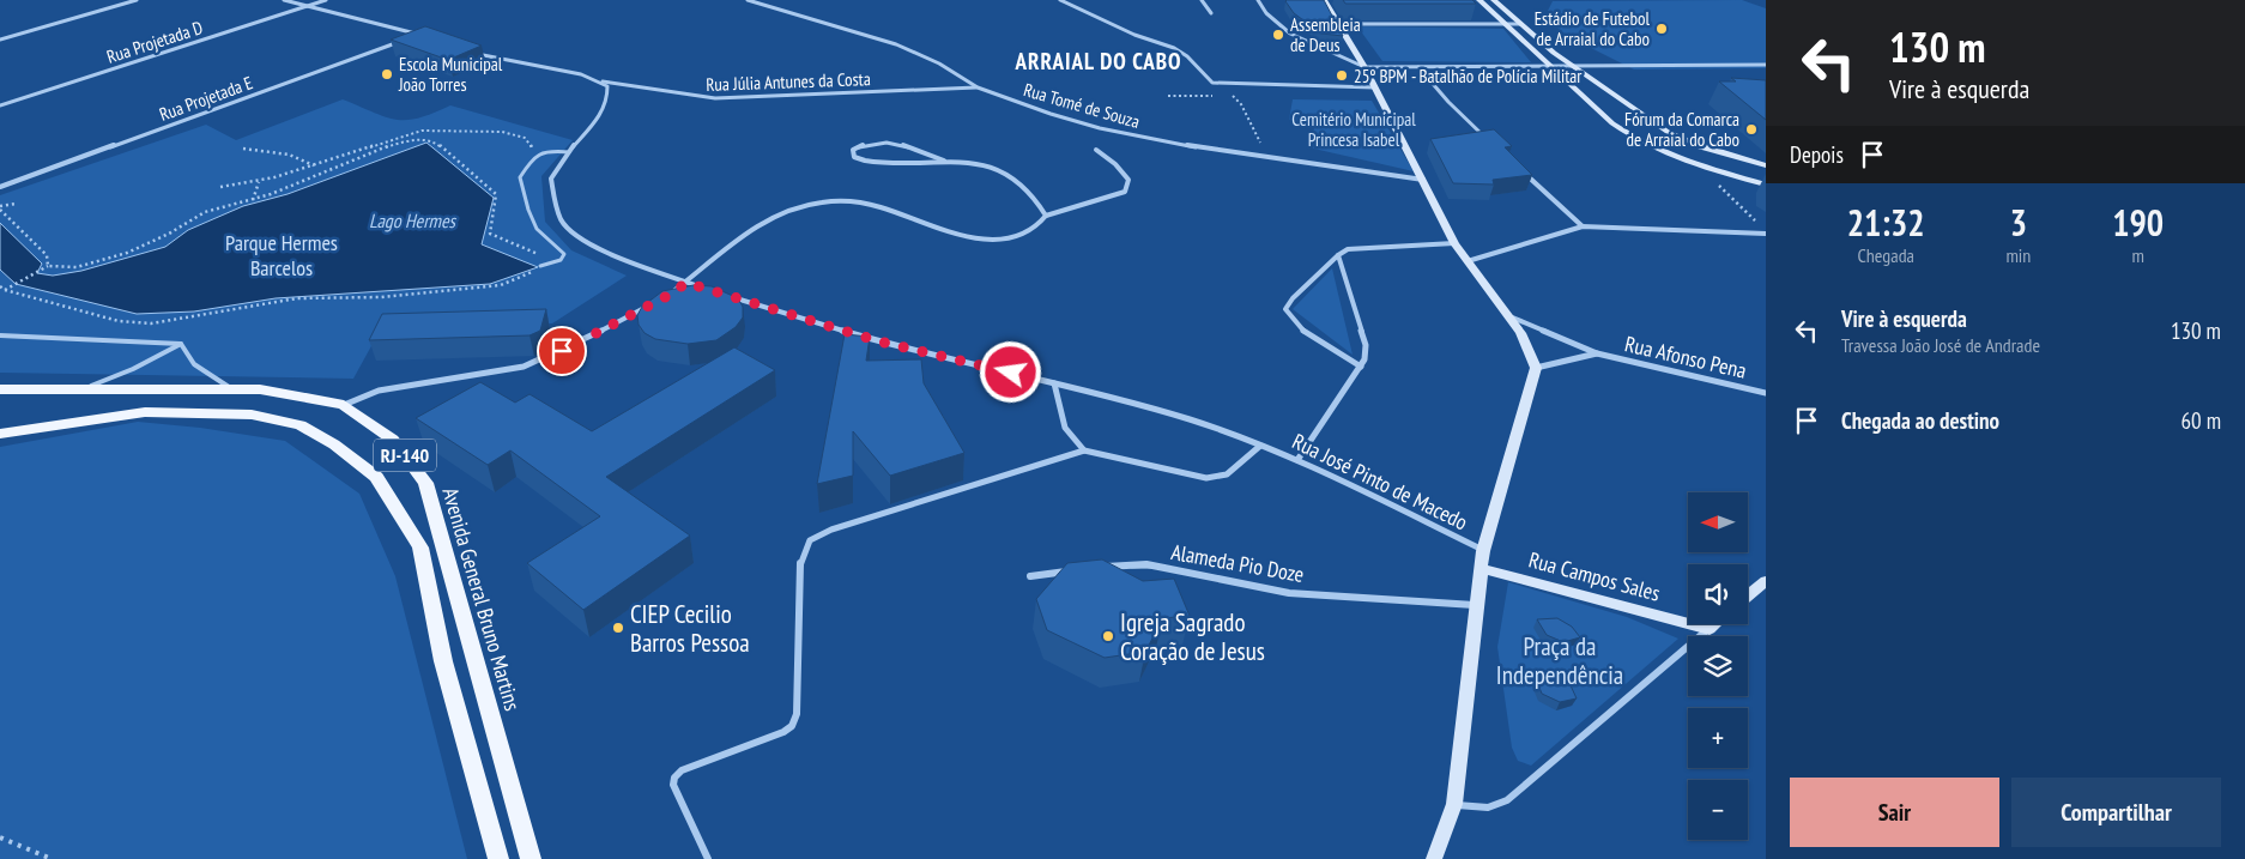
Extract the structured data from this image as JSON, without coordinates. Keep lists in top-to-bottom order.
{
  "streets": {
    "main road": ["RJ-140", "Rua Campos Sales", "Avenida General Bruno Martins"],
    "street": [
      "Rua Projetada D",
      "Rua Júlia Antunes da Costa",
      "Rua Projetada E",
      "Rua Tomé de Souza",
      "Rua Afonso Pena",
      "Rua José Pinto de Macedo",
      "Alameda Pio Doze"
    ]
  },
  "crossings": [
    ["Rua Júlia Antunes da Costa", "Rua Tomé de Souza"]
  ],
  "districts": ["ARRAIAL DO CABO"],
  "water": ["Lago Hermes"],
  "parks": ["Cemitério Municipal Princesa Isabel", "Parque Hermes Barcelos", "Praça da Independência"],
  "places": [
    "Estádio de Futebol de Arraial do Cabo",
    "Assembleia de Deus",
    "Escola Municipal João Torres",
    "25º BPM - Batalhão de Polícia Militar",
    "Fórum da Comarca de Arraial do Cabo",
    "CIEP Cecilio Barros Pessoa",
    "Igreja Sagrado Coração de Jesus"
  ],
  "north": "left",
  "page": {
    "turn": ["130 m", "Vire à esquerda"],
    "then": "Depois",
    "eta": [
      "21:32",
      "Chegada",
      "3",
      "min",
      "190",
      "m"
    ],
    "list": [
      {
        "name": "Vire à esquerda",
        "note": "Travessa João José de Andrade",
        "value": "130 m"
      },
      {
        "name": "Chegada ao destino",
        "value": "60 m"
      }
    ],
    "map_buttons": ["+", "−"],
    "buttons": ["Sair", "Compartilhar"]
  }
}
